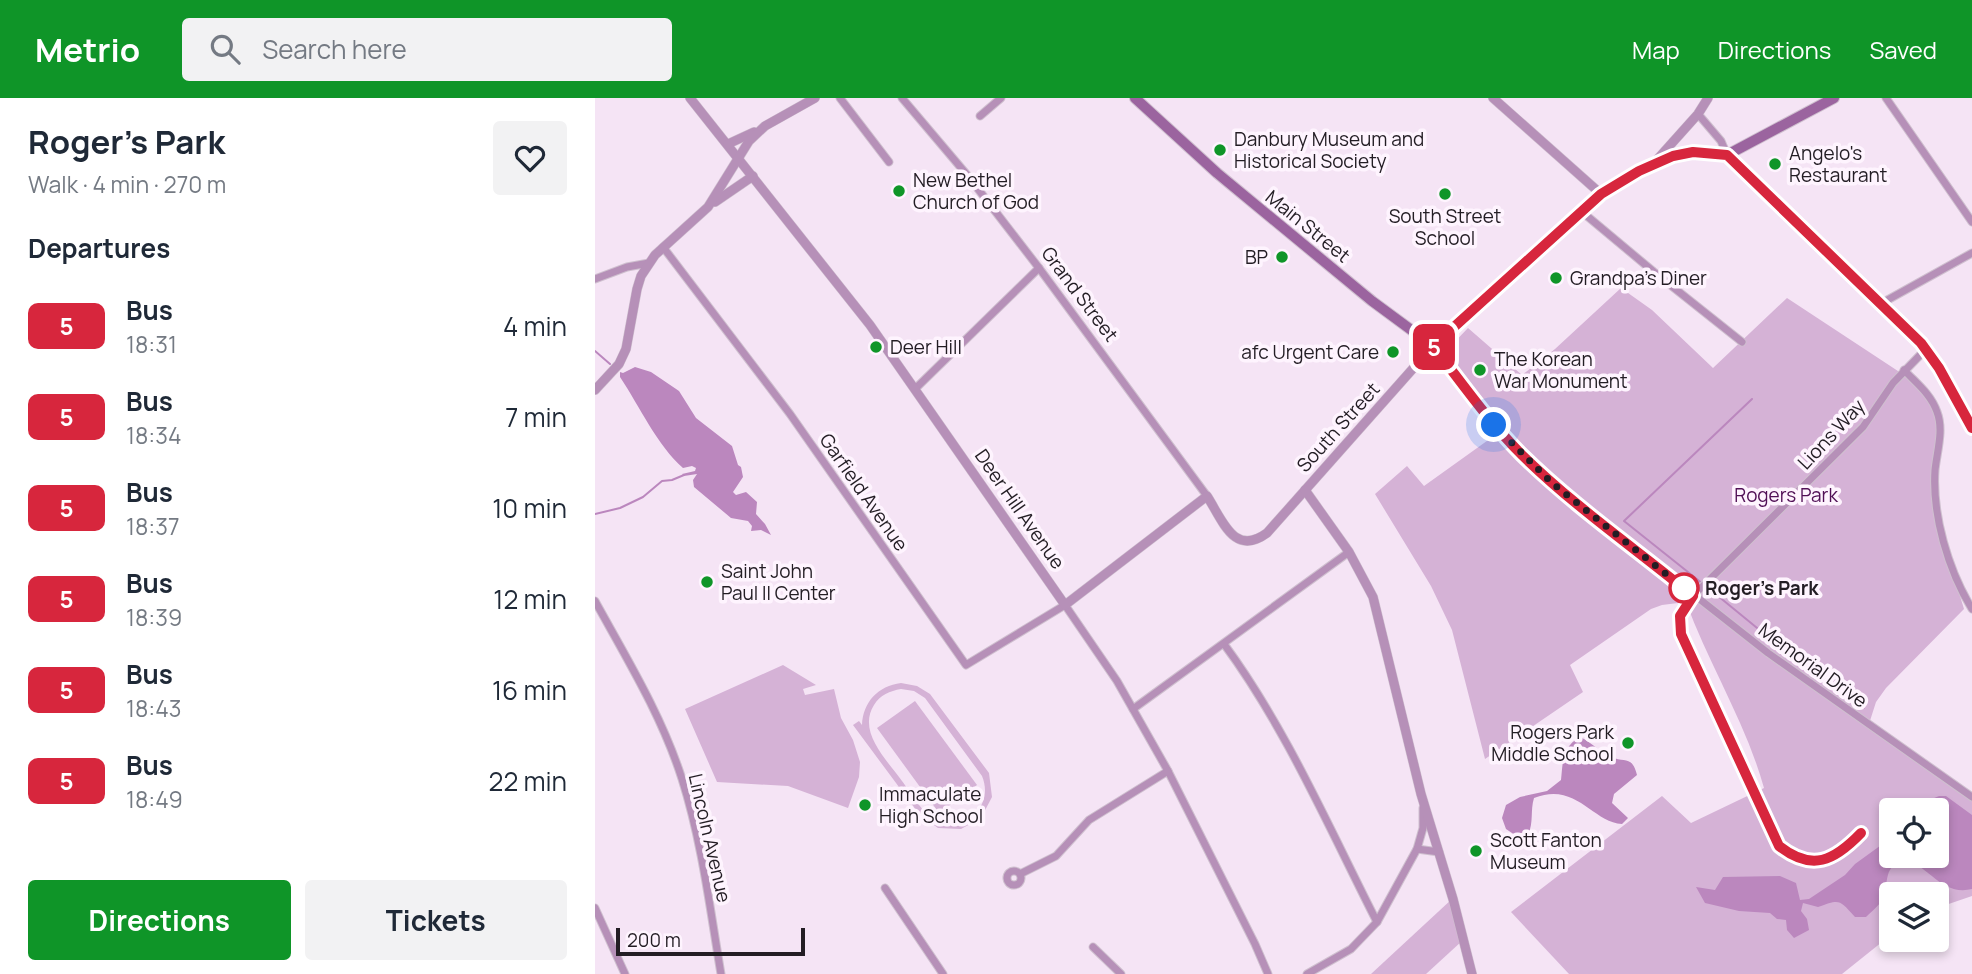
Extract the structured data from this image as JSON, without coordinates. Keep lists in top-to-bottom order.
{
  "streets": {
    "main road": ["Main Street", "South Street"],
    "street": [
      "Grand Street",
      "Lions Way",
      "Garfield Avenue",
      "Deer Hill Avenue",
      "Memorial Drive",
      "Lincoln Avenue"
    ]
  },
  "crossings": [
    ["Main Street", "South Street"],
    ["Main Street", "Memorial Drive"],
    ["Grand Street", "South Street"],
    ["South Street", "Memorial Drive"],
    ["Lions Way", "Memorial Drive"],
    ["Garfield Avenue", "Deer Hill Avenue"]
  ],
  "parks": ["Rogers Park"],
  "places": [
    "Danbury Museum and Historical Society",
    "Angelo's Restaurant",
    "New Bethel Church of God",
    "South Street School",
    "BP",
    "Grandpa's Diner",
    "Deer Hill",
    "afc Urgent Care",
    "The Korean War Monument",
    "Saint John Paul II Center",
    "Roger's Park",
    "Rogers Park Middle School",
    "Immaculate High School",
    "Scott Fanton Museum"
  ],
  "lines": ["bus line 5"],
  "scale_bar": "200 m",
  "page": {
    "header": "Metrio",
    "search": "Search here",
    "nav": ["Map", "Directions", "Saved"],
    "heading": [
      ["Roger's Park", "Walk · 4 min · 270 m"],
      "Departures"
    ],
    "on_map": "5",
    "list": [
      {
        "mark": "5",
        "name": "Bus",
        "note": "18:31",
        "value": "4 min"
      },
      {
        "mark": "5",
        "name": "Bus",
        "note": "18:34",
        "value": "7 min"
      },
      {
        "mark": "5",
        "name": "Bus",
        "note": "18:37",
        "value": "10 min"
      },
      {
        "mark": "5",
        "name": "Bus",
        "note": "18:39",
        "value": "12 min"
      },
      {
        "mark": "5",
        "name": "Bus",
        "note": "18:43",
        "value": "16 min"
      },
      {
        "mark": "5",
        "name": "Bus",
        "note": "18:49",
        "value": "22 min"
      }
    ],
    "buttons": ["Directions", "Tickets"],
    "scale": "200 m"
  }
}
